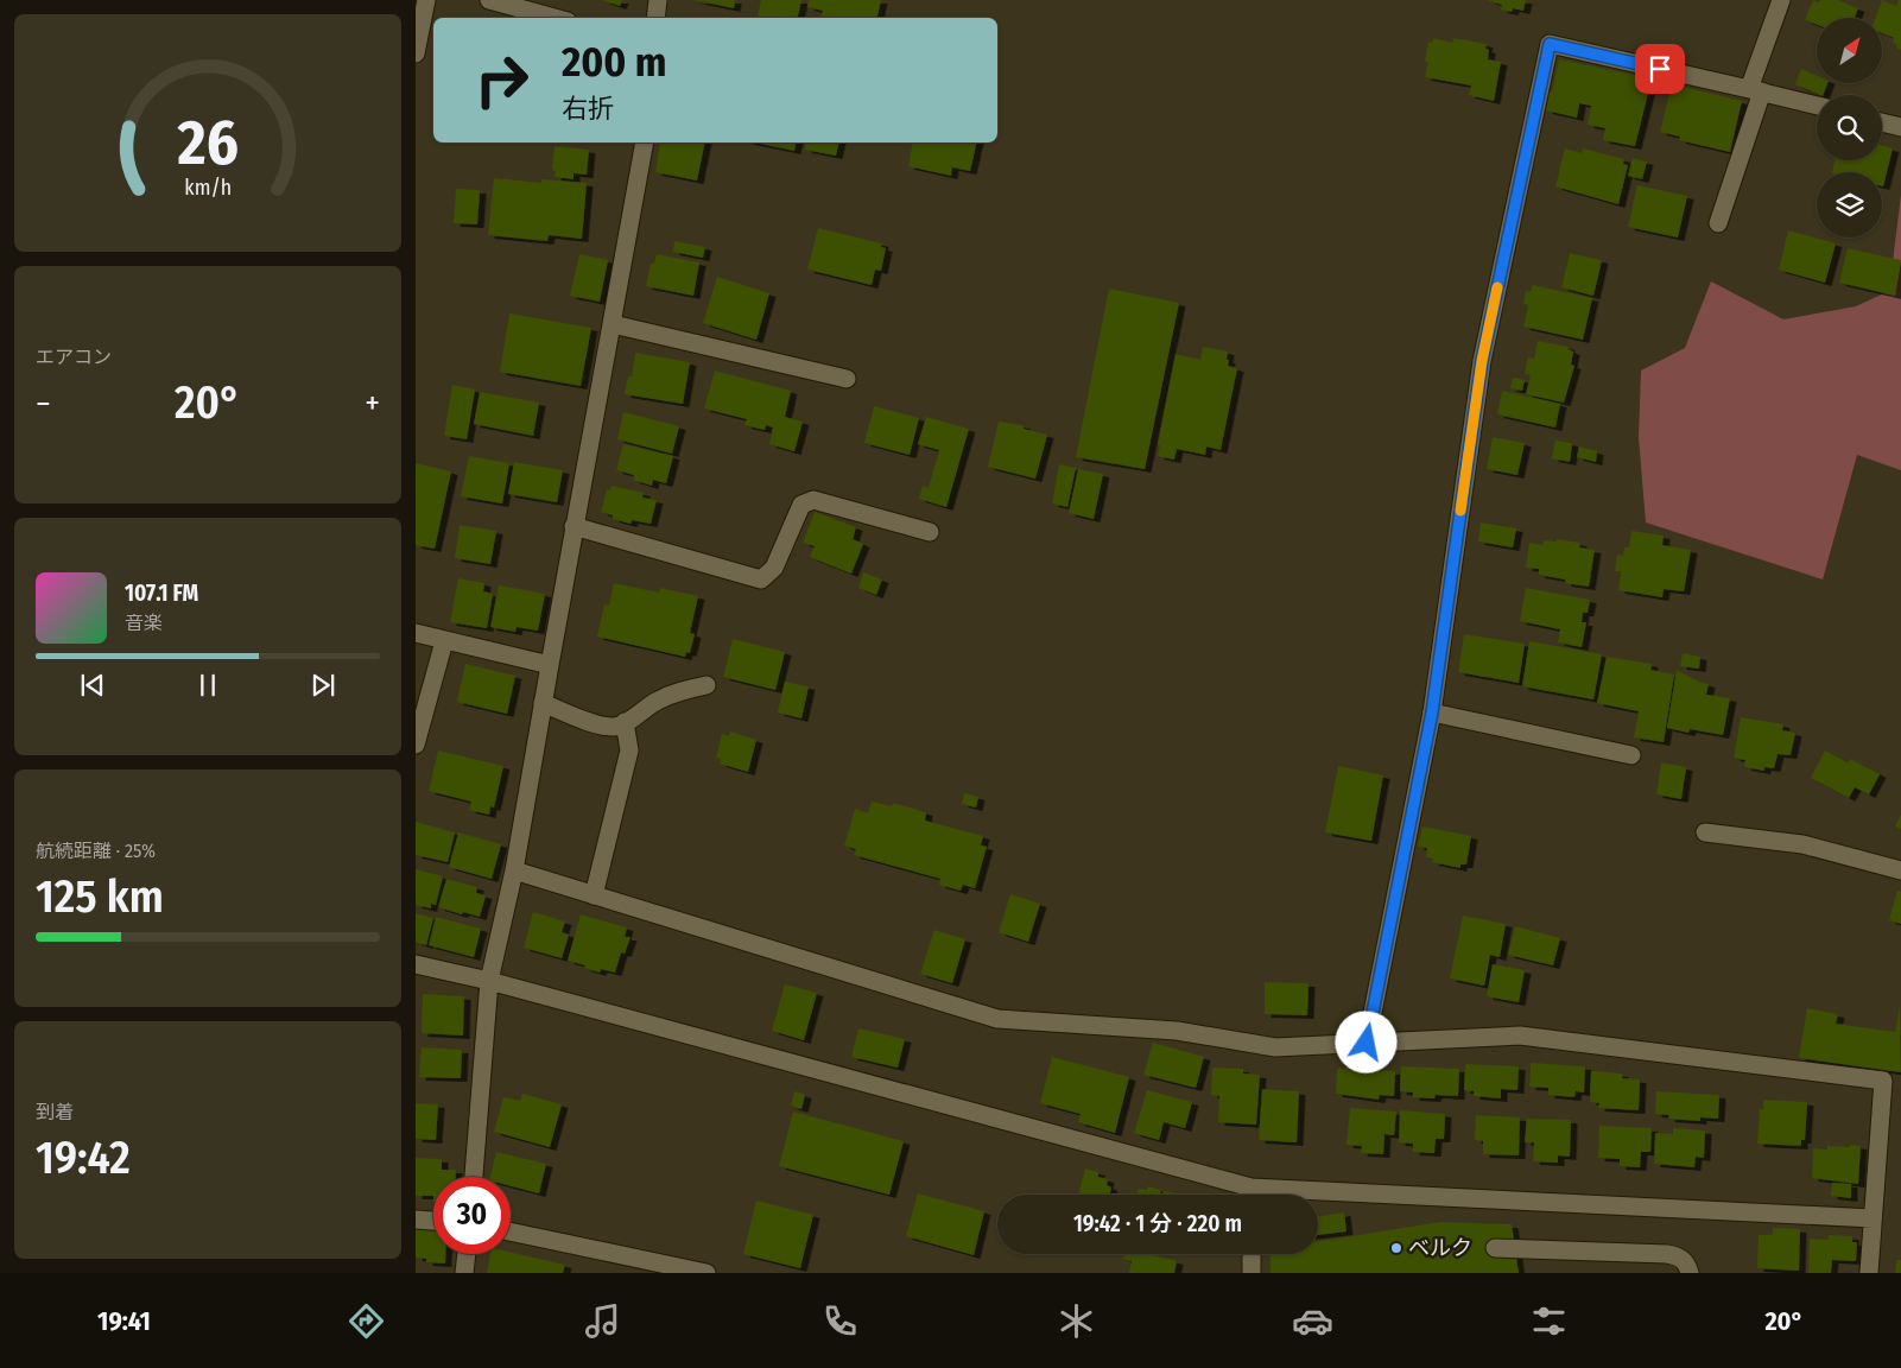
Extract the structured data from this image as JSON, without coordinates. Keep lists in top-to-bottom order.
{
  "places": ["ベルク"],
  "north": "top right",
  "page": {
    "turn": ["200 m", "右折"],
    "tile": [
      "エアコン",
      ["航続距離 · 25%", "125 km"],
      ["到着", "19:42"]
    ],
    "heat": ["−", "20°", "+"],
    "song": ["107.1 FM", "音楽"],
    "limit": "30",
    "trip": "19:42 · 1 分 · 220 m",
    "tabs": ["19:41", "20°"],
    "gauge": ["26", "km/h"]
  }
}
